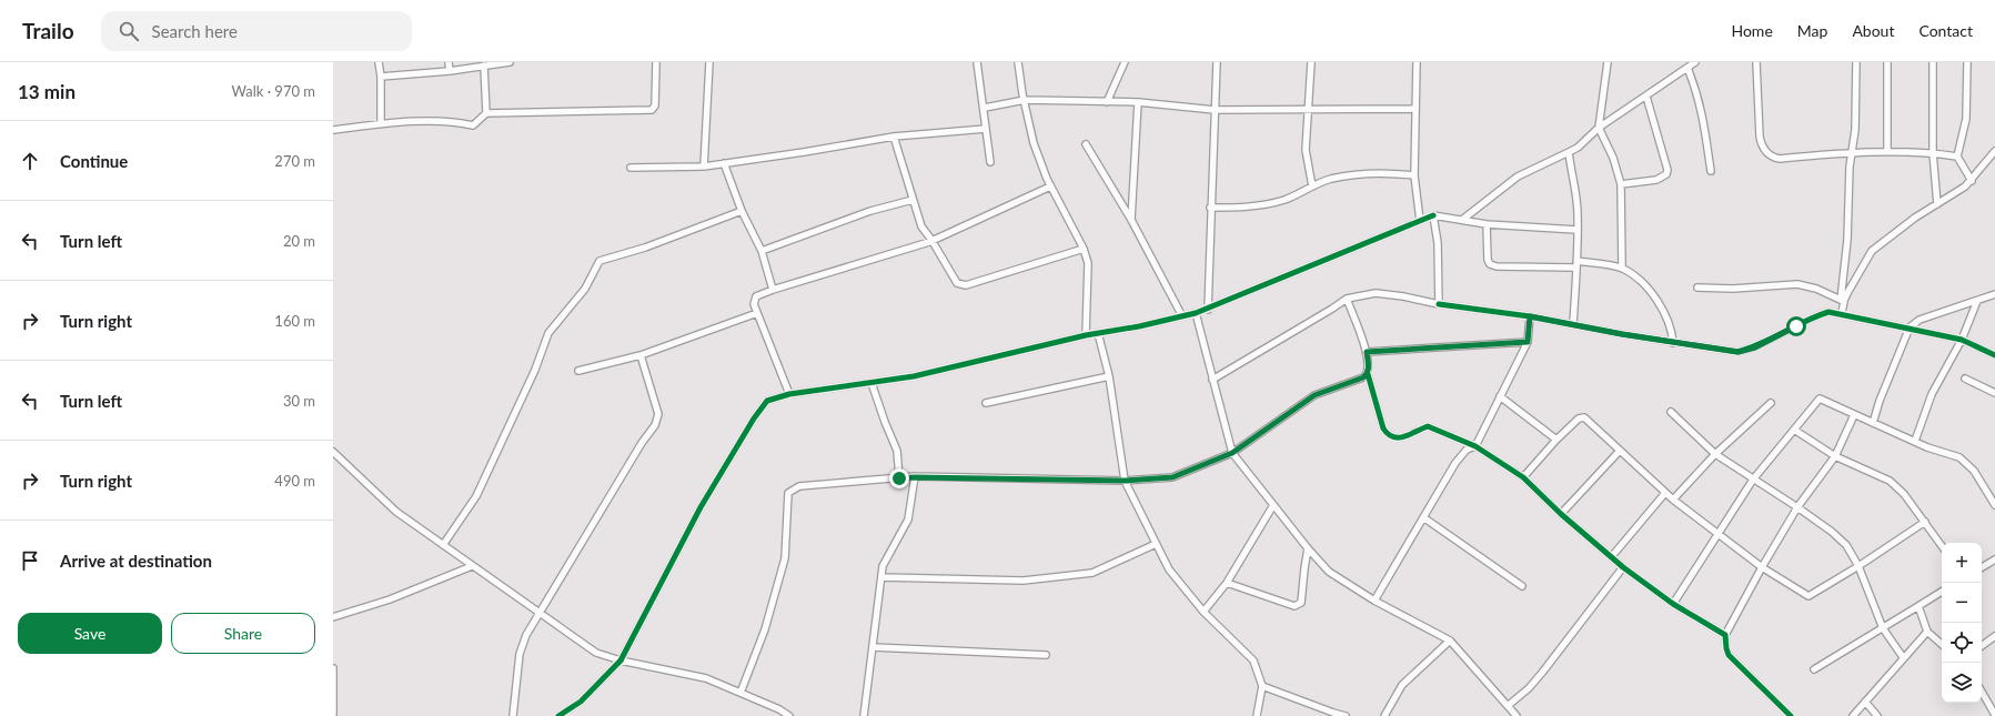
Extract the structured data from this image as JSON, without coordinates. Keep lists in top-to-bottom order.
{
  "page": {
    "header": "Trailo",
    "search": "Search here",
    "nav": [
      "Home",
      "Map",
      "About",
      "Contact"
    ],
    "heading": ["13 min", "Walk · 970 m"],
    "list": [
      ["Continue", "270 m"],
      ["Turn left", "20 m"],
      ["Turn right", "160 m"],
      ["Turn left", "30 m"],
      ["Turn right", "490 m"],
      "Arrive at destination"
    ],
    "map_buttons": ["+", "−"],
    "buttons": ["Save", "Share"]
  }
}
